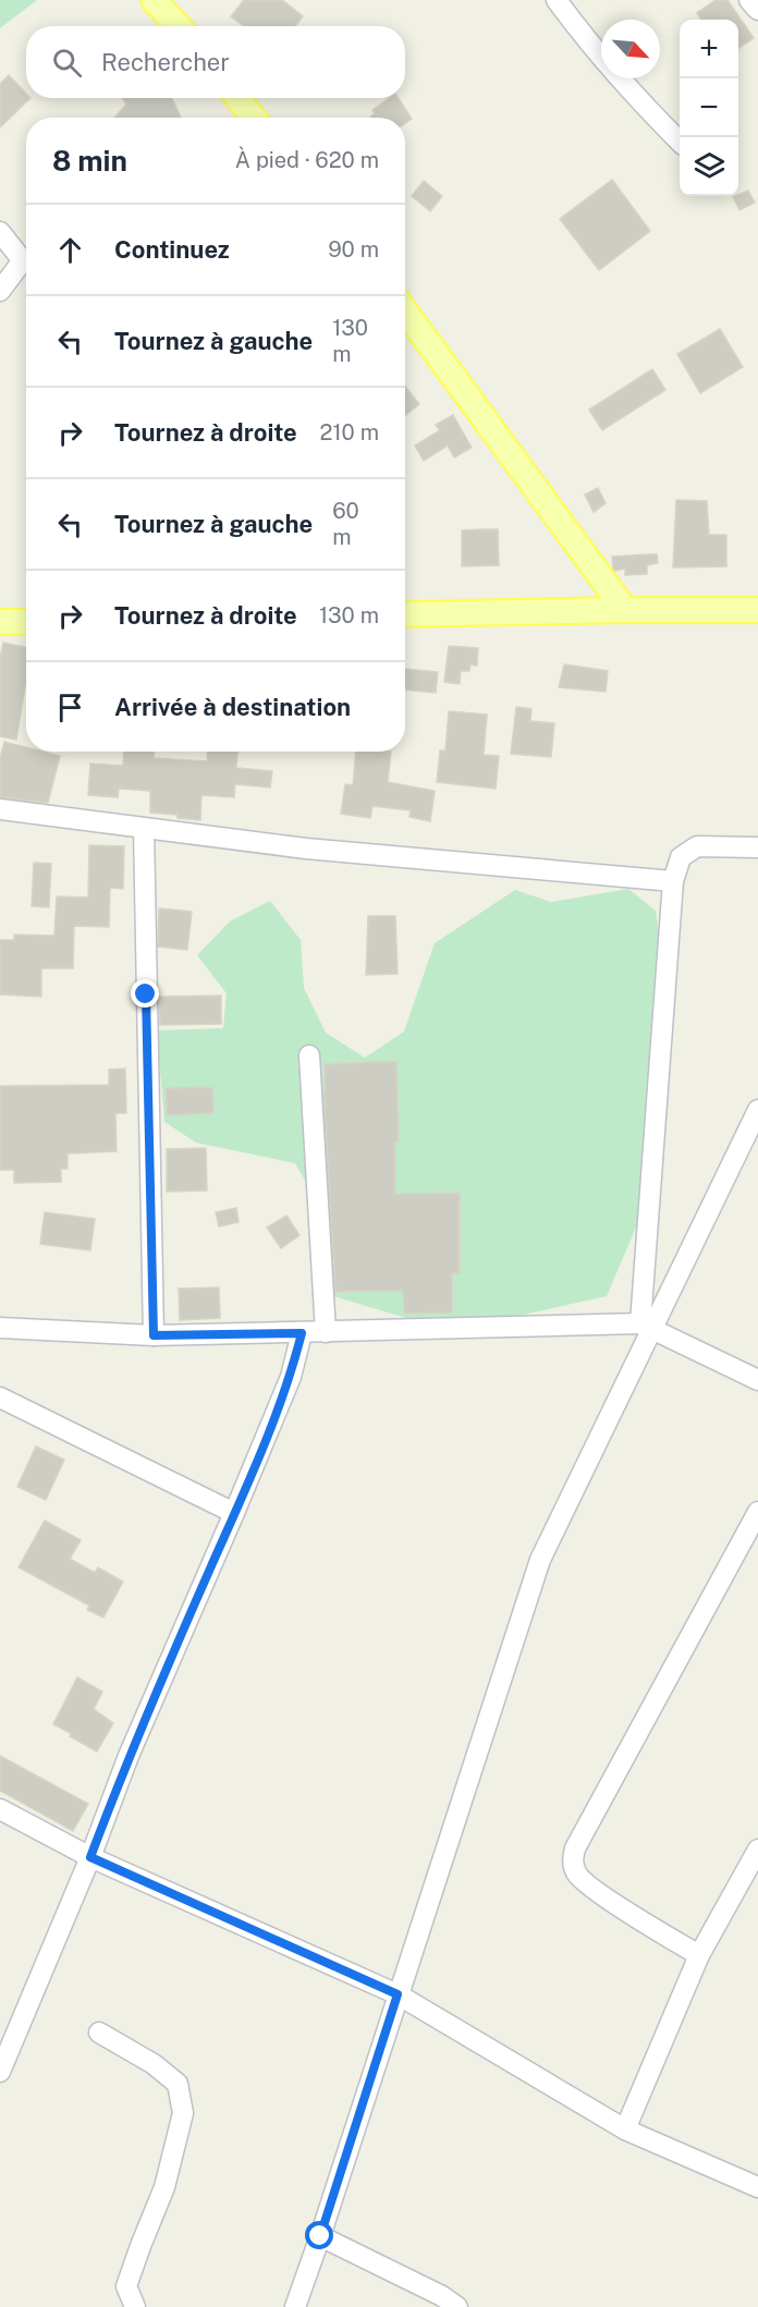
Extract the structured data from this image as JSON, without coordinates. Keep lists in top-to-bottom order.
{
  "north": "bottom right",
  "page": {
    "map_buttons": ["+", "−"],
    "search": "Rechercher",
    "heading": ["8 min", "À pied · 620 m"],
    "list": [
      ["Continuez", "90 m"],
      ["Tournez à gauche", "130 m"],
      ["Tournez à droite", "210 m"],
      ["Tournez à gauche", "60 m"],
      ["Tournez à droite", "130 m"],
      "Arrivée à destination"
    ]
  }
}
